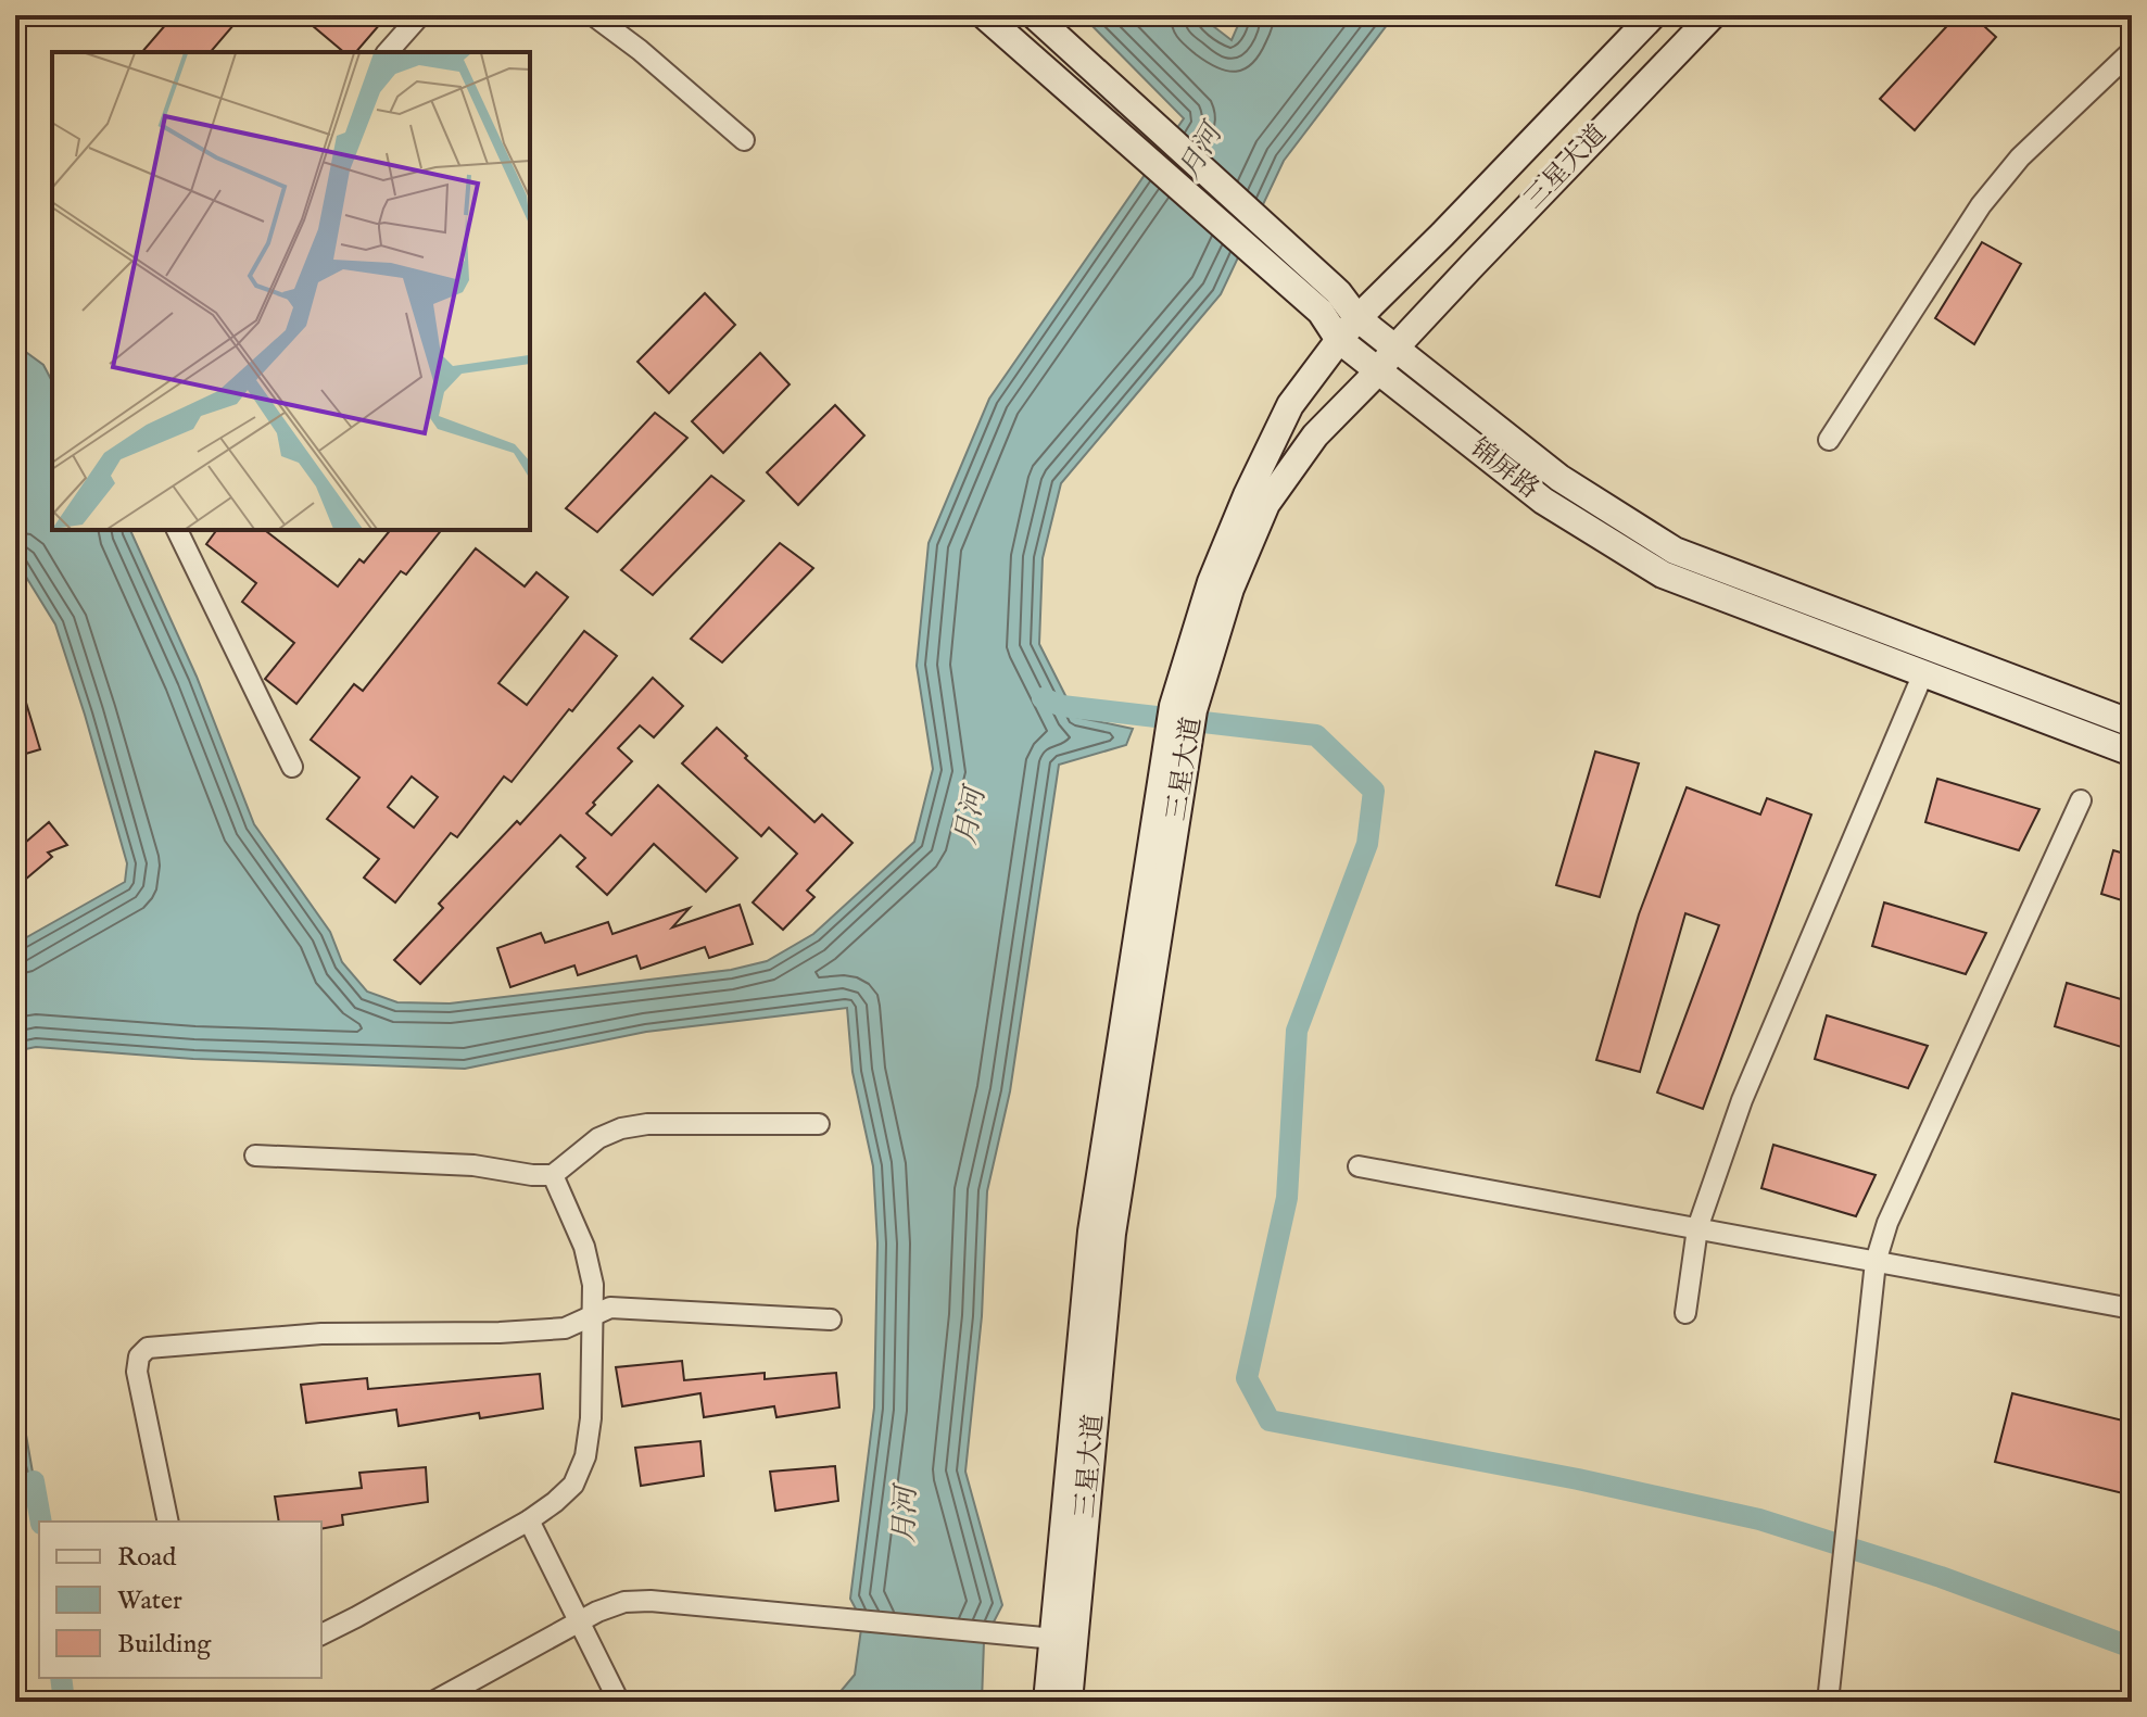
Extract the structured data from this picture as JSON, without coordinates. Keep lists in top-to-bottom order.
{
  "streets": {
    "street": ["三星大道", "锦屏路"]
  },
  "crossings": [
    ["三星大道", "锦屏路"]
  ],
  "water": ["月河"],
  "legend": ["Road", "Water", "Building"]
}
